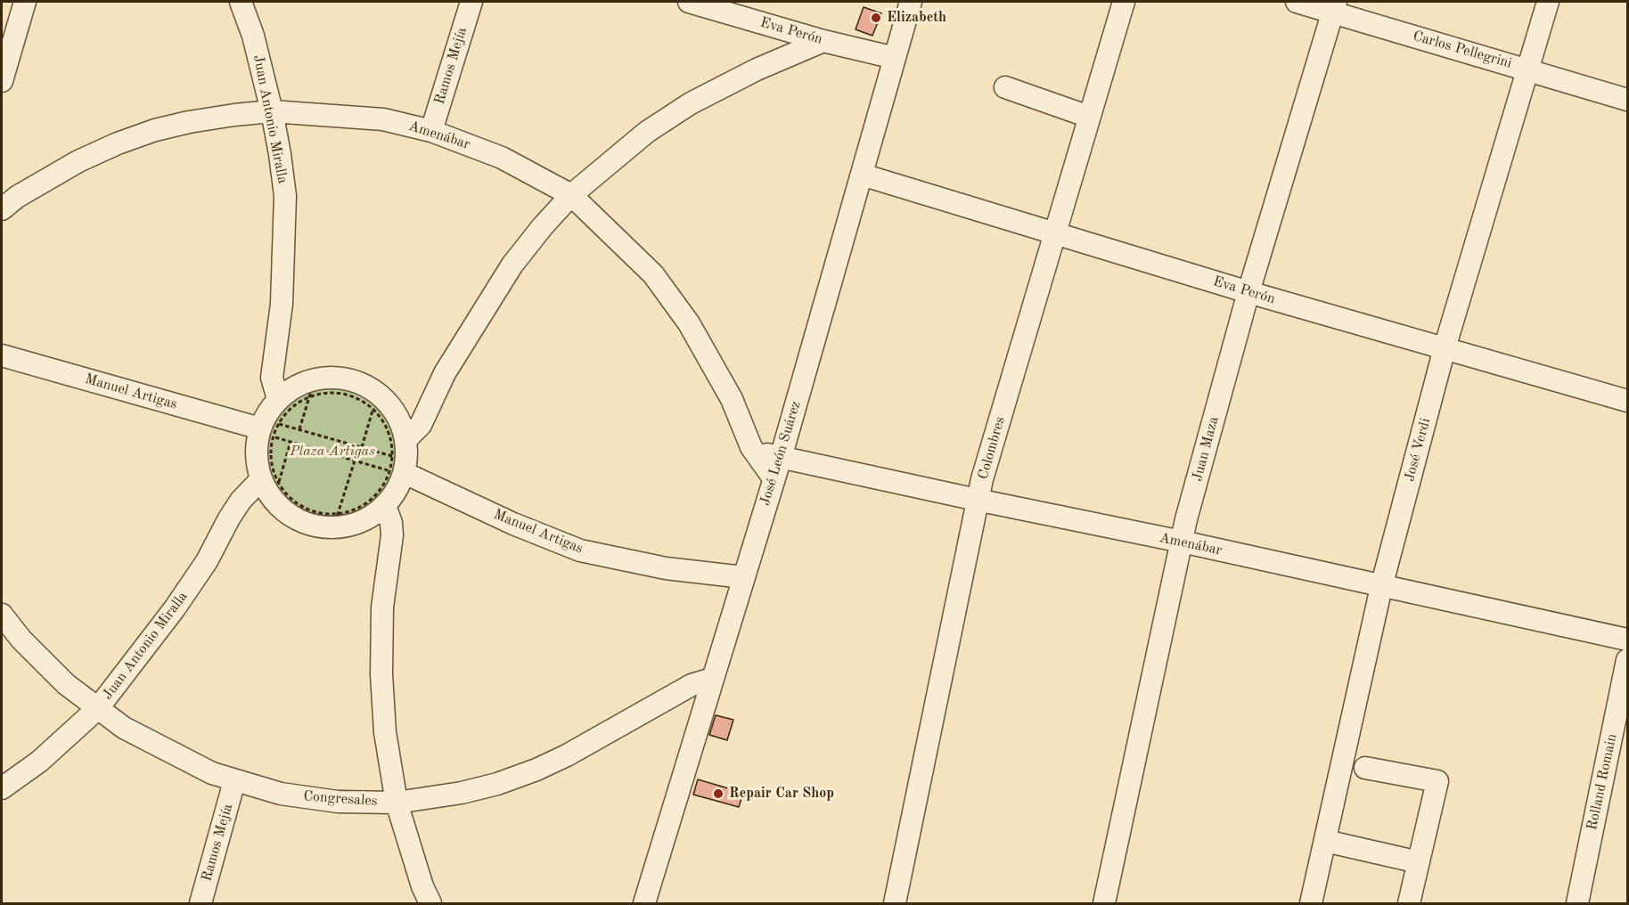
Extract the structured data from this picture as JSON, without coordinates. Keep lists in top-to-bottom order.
{
  "streets": {
    "street": [
      "Eva Perón",
      "Carlos Pellegrini",
      "Ramos Mejía",
      "Juan Antonio Miralla",
      "Amenábar",
      "Manuel Artigas",
      "Colombres",
      "Juan Maza",
      "José Verdi",
      "José León Suárez",
      "Rolland Romain",
      "Congresales"
    ]
  },
  "crossings": [
    ["Eva Perón", "Colombres"],
    ["Eva Perón", "Juan Maza"],
    ["Eva Perón", "José Verdi"],
    ["Eva Perón", "José León Suárez"],
    ["Carlos Pellegrini", "Juan Maza"],
    ["Carlos Pellegrini", "José Verdi"],
    ["Ramos Mejía", "Amenábar"],
    ["Ramos Mejía", "Congresales"],
    ["Juan Antonio Miralla", "Amenábar"],
    ["Juan Antonio Miralla", "Congresales"],
    ["Amenábar", "Colombres"],
    ["Amenábar", "Juan Maza"],
    ["Amenábar", "José Verdi"],
    ["Amenábar", "José León Suárez"],
    ["Manuel Artigas", "José León Suárez"],
    ["José León Suárez", "Congresales"]
  ],
  "parks": ["Plaza Artigas"],
  "places": ["Elizabeth", "Repair Car Shop"]
}
